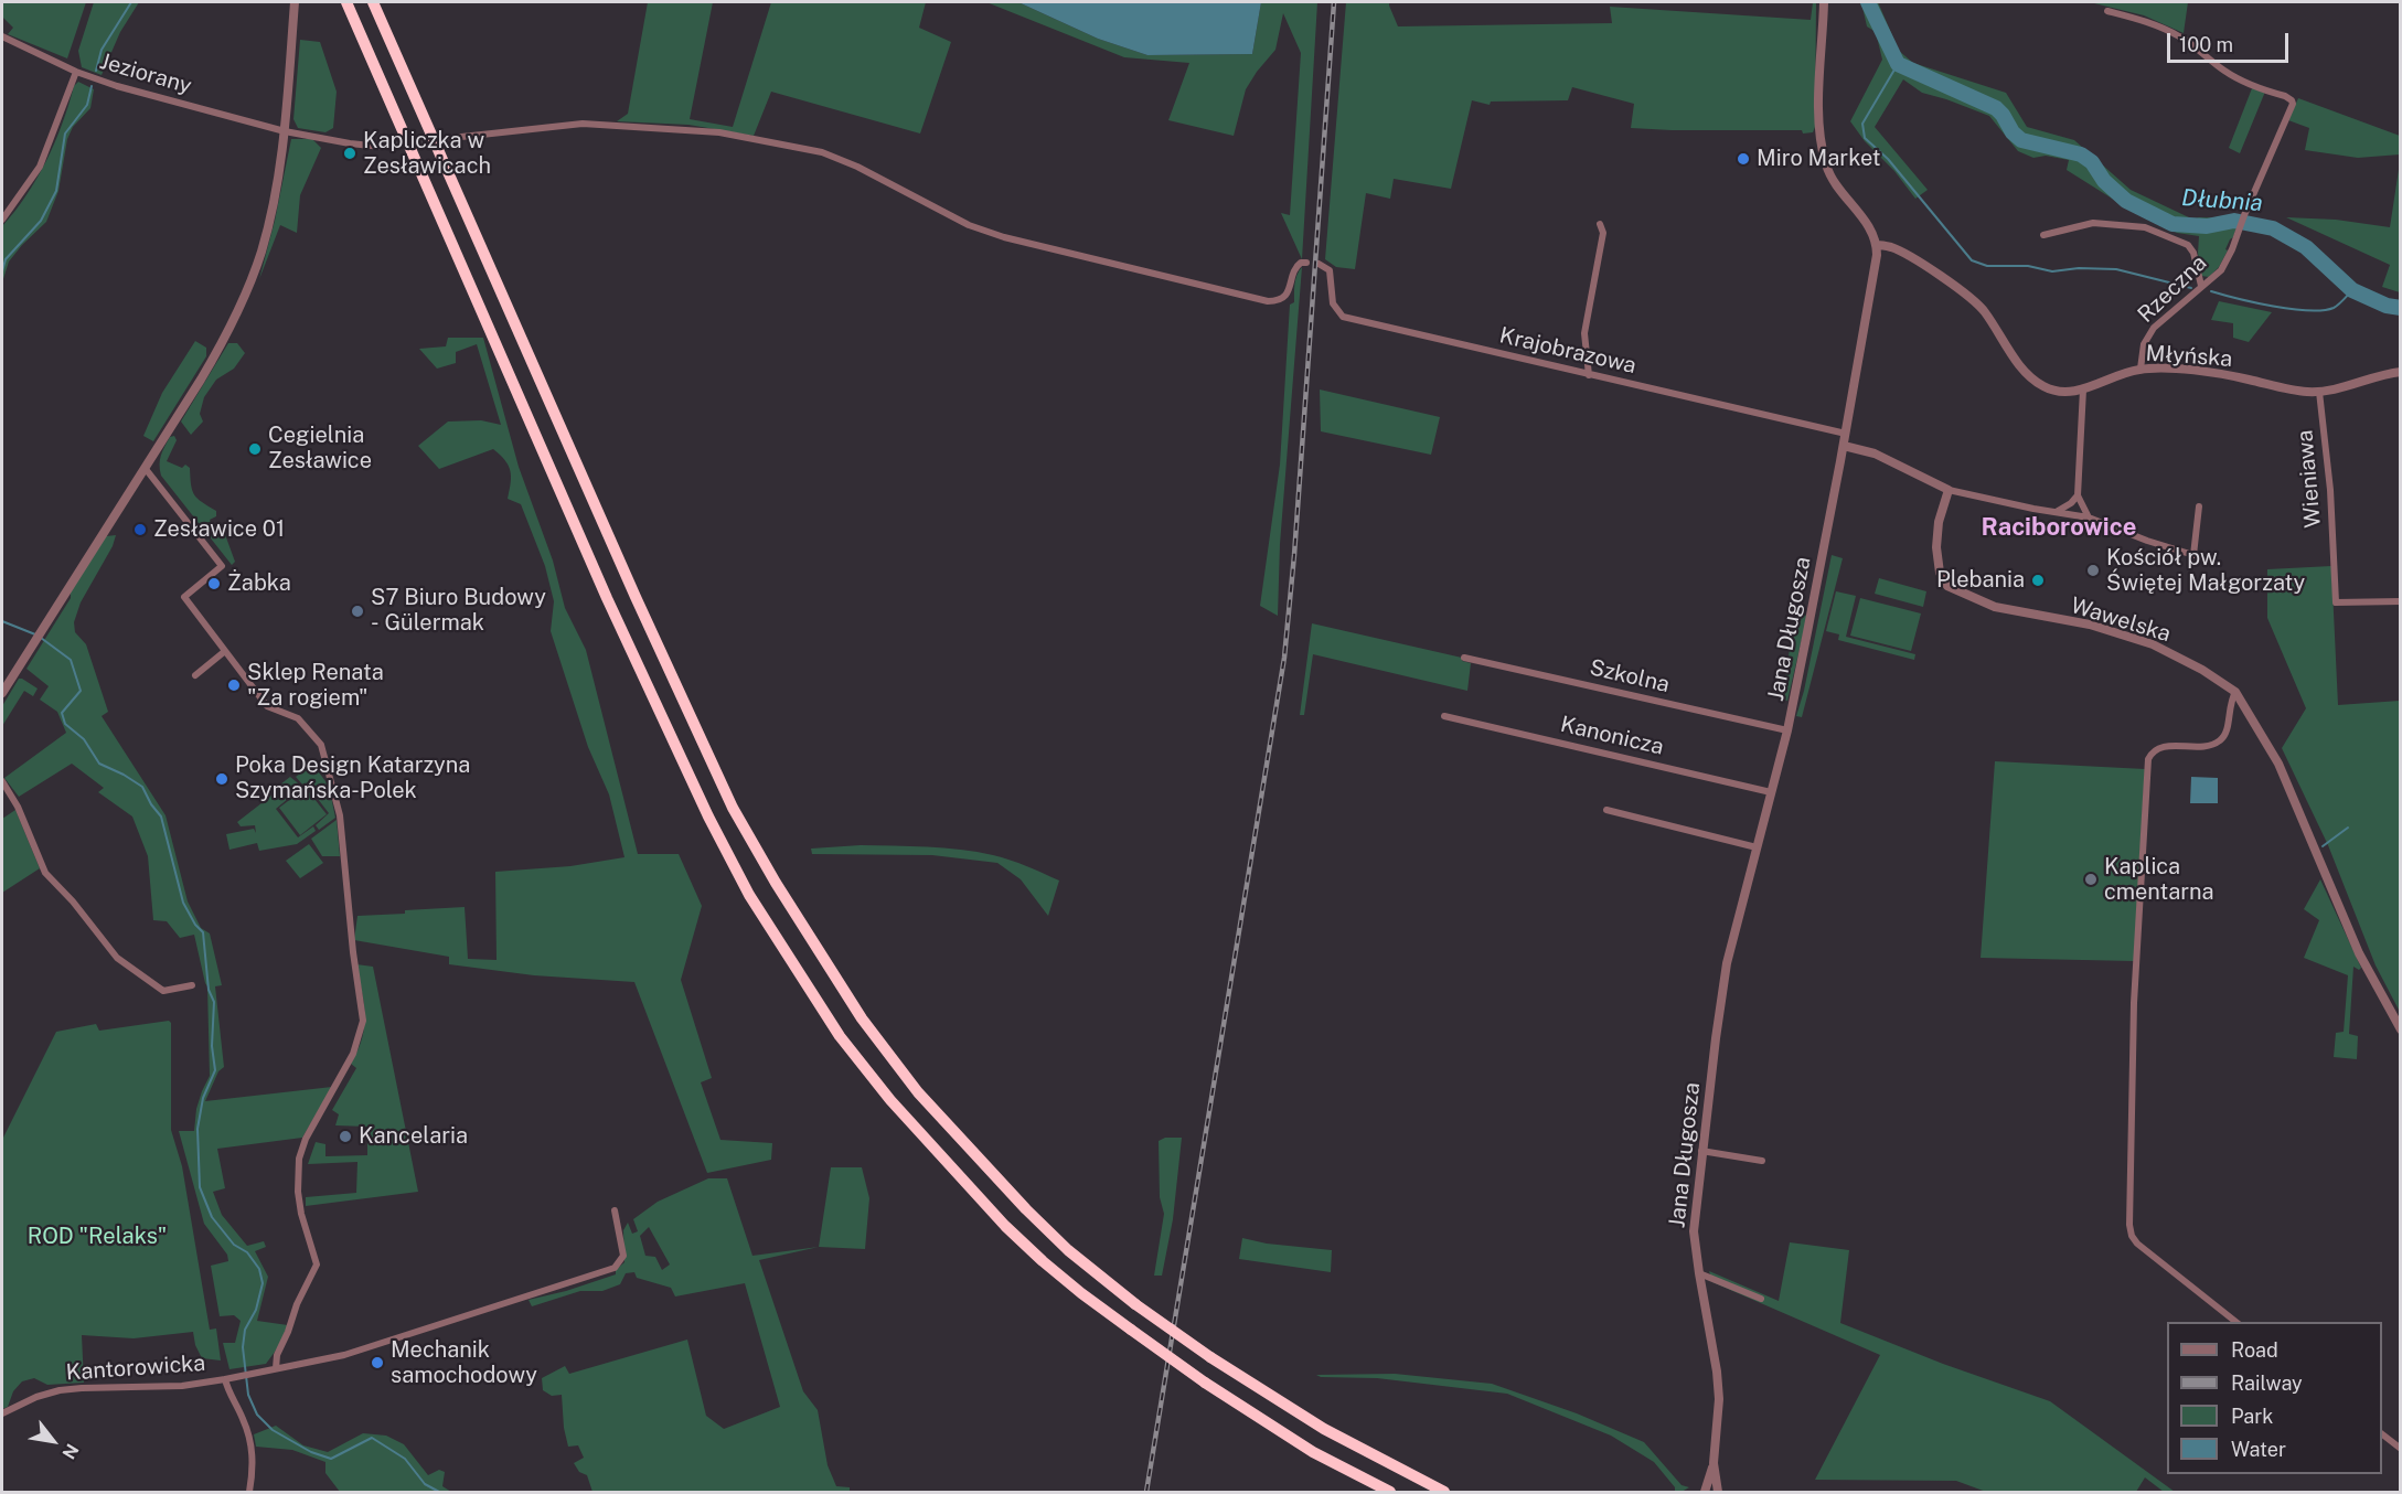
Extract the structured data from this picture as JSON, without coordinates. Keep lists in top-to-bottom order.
{
  "streets": {
    "street": [
      "Jeziorany",
      "Rzeczna",
      "Krajobrazowa",
      "Młyńska",
      "Wieniawa",
      "Wawelska",
      "Jana Długosza",
      "Szkolna",
      "Kanonicza",
      "Kantorowicka"
    ]
  },
  "crossings": [
    ["Rzeczna", "Młyńska"],
    ["Krajobrazowa", "Jana Długosza"],
    ["Młyńska", "Wieniawa"],
    ["Młyńska", "Jana Długosza"],
    ["Jana Długosza", "Szkolna"],
    ["Jana Długosza", "Kanonicza"]
  ],
  "districts": ["Raciborowice"],
  "water": ["Dłubnia"],
  "parks": ["ROD \"Relaks\""],
  "places": [
    "Kapliczka w Zesławicach",
    "Miro Market",
    "Cegielnia Zesławice",
    "Zesławice 01",
    "Kościół pw. Świętej Małgorzaty",
    "Plebania",
    "Żabka",
    "S7 Biuro Budowy - Gülermak",
    "Sklep Renata \"Za rogiem\"",
    "Poka Design Katarzyna Szymańska-Polek",
    "Kaplica cmentarna",
    "Kancelaria",
    "Mechanik samochodowy"
  ],
  "legend": [
    "Road",
    "Railway",
    "Park",
    "Water"
  ],
  "scale_bar": "100 m",
  "north": "bottom right"
}
